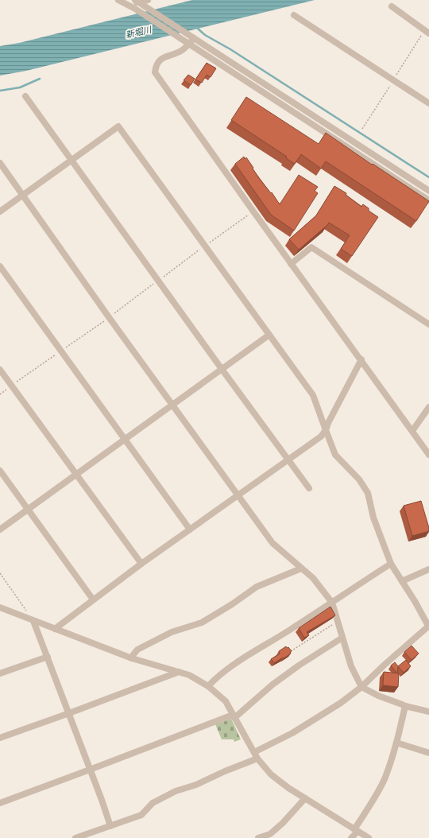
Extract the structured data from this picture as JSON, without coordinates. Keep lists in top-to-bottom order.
{
  "water": ["新堀川"]
}
